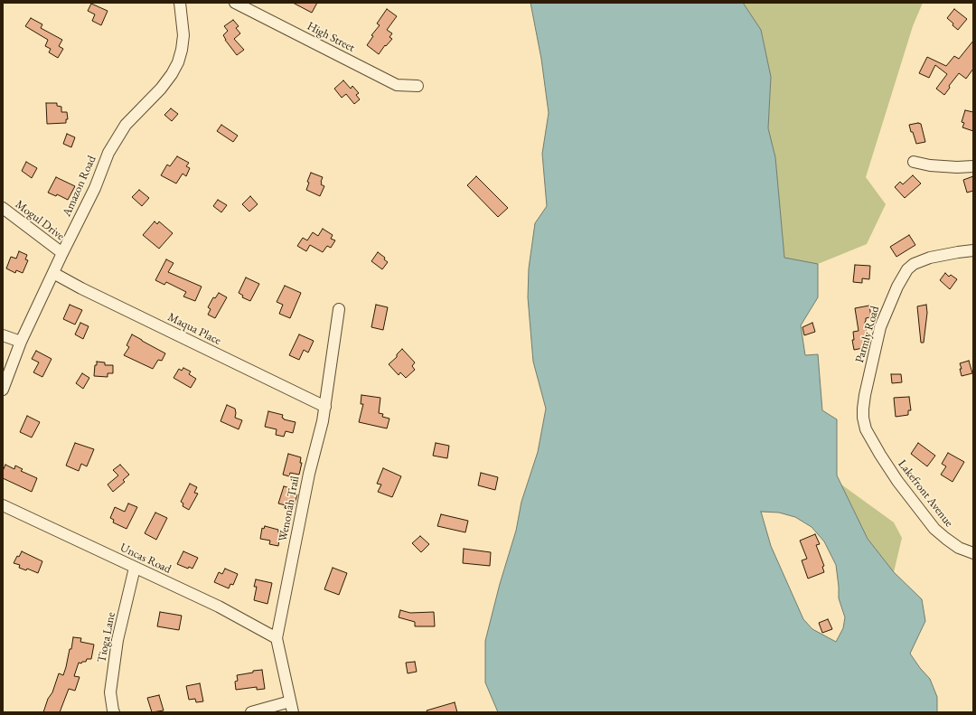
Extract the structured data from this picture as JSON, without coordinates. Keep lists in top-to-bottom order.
{
  "streets": {
    "street": [
      "High Street",
      "Amazon Road",
      "Mogul Drive",
      "Maqua Place",
      "Parmly Road",
      "Lakefront Avenue",
      "Wenonah Trail",
      "Uncas Road",
      "Tioga Lane"
    ]
  },
  "crossings": [
    ["Amazon Road", "Mogul Drive"],
    ["Amazon Road", "Maqua Place"],
    ["Maqua Place", "Wenonah Trail"],
    ["Parmly Road", "Lakefront Avenue"],
    ["Wenonah Trail", "Uncas Road"],
    ["Uncas Road", "Tioga Lane"]
  ]
}
